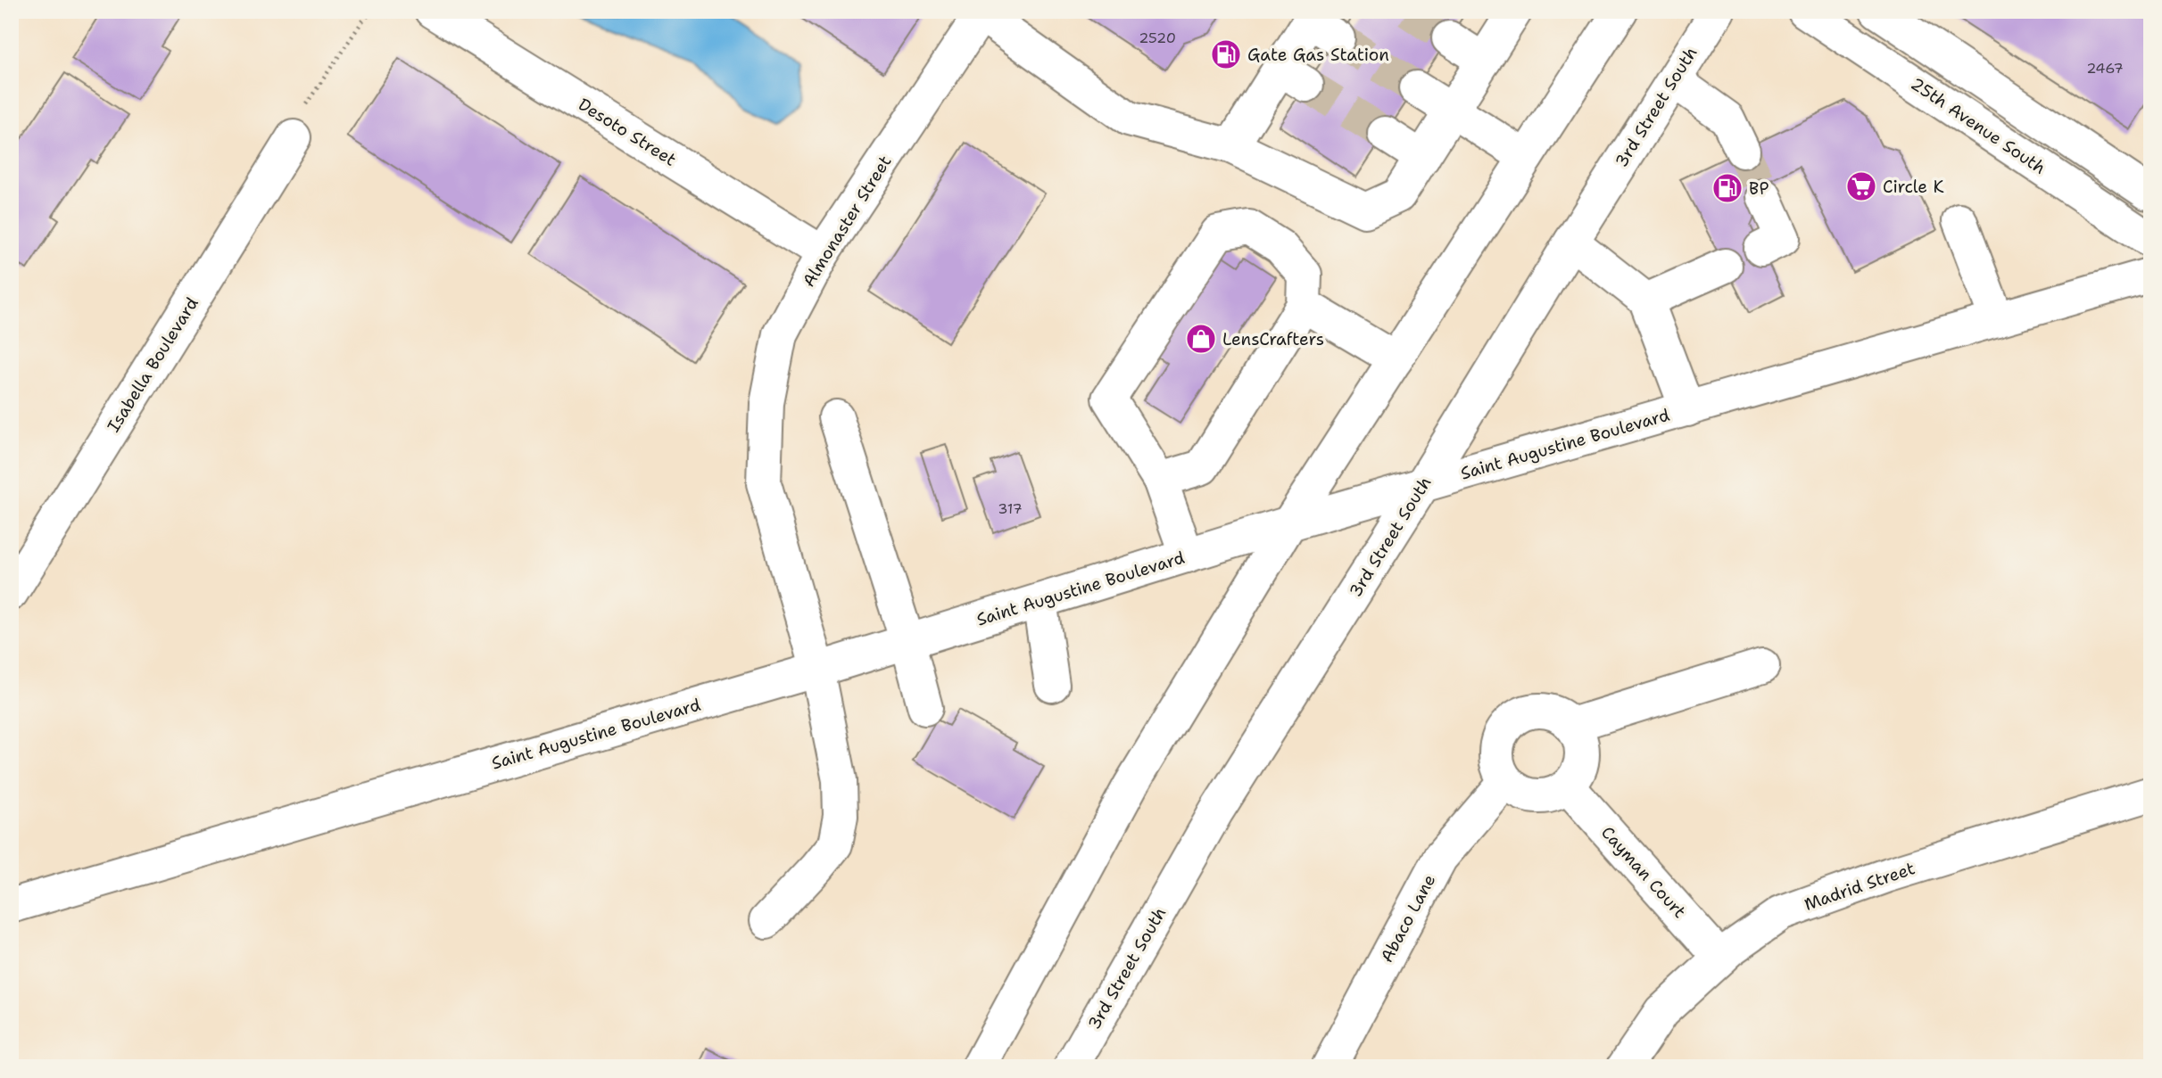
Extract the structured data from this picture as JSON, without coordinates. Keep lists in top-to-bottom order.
{
  "streets": {
    "street": [
      "3rd Street South",
      "25th Avenue South",
      "Desoto Street",
      "Almonaster Street",
      "Isabella Boulevard",
      "Saint Augustine Boulevard",
      "Cayman Court",
      "Madrid Street",
      "Abaco Lane"
    ]
  },
  "crossings": [
    ["3rd Street South", "Saint Augustine Boulevard"],
    ["Desoto Street", "Almonaster Street"],
    ["Almonaster Street", "Saint Augustine Boulevard"],
    ["Cayman Court", "Madrid Street"],
    ["Cayman Court", "Abaco Lane"]
  ],
  "places": {
    "fuel station": ["Gate Gas Station", "BP"],
    "supermarket": ["Circle K"],
    "shop": ["LensCrafters"]
  },
  "house_numbers": ["2520", "2467", "317"]
}
